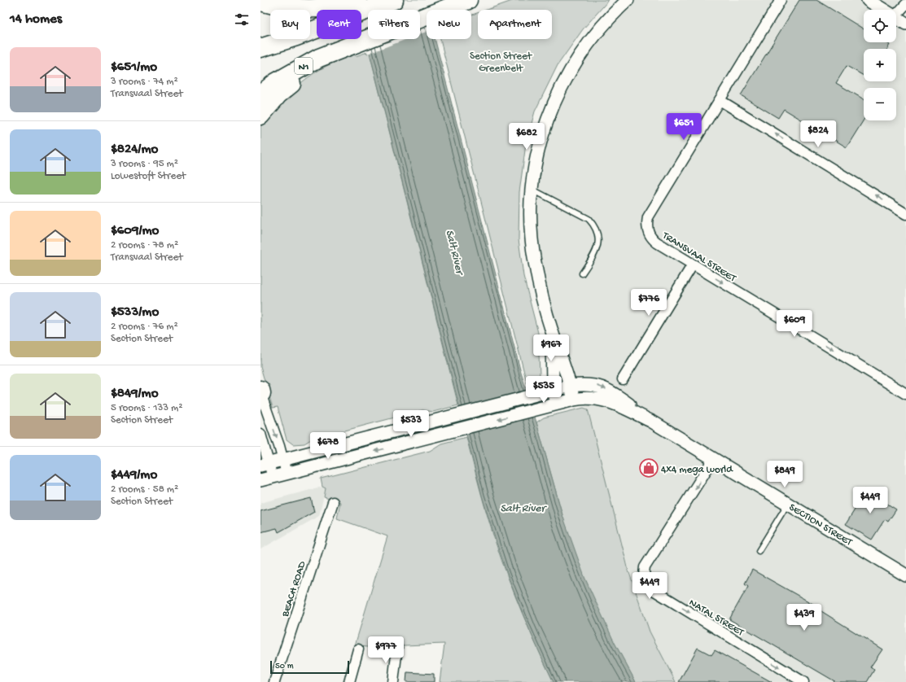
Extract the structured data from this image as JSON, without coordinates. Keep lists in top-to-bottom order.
{
  "streets": {
    "highway": ["N1"],
    "street": [
      "TRANSVAAL STREET",
      "SECTION STREET",
      "BEACH ROAD",
      "NATAL STREET"
    ]
  },
  "crossings": [
    ["SECTION STREET", "NATAL STREET"]
  ],
  "one_way": ["TRANSVAAL STREET"],
  "water": ["Salt River"],
  "parks": ["Section Street Greenbelt"],
  "places": {
    "shop": ["4x4 mega world"]
  },
  "scale_bar": "50 m",
  "page": {
    "heading": "14 homes",
    "map_buttons": ["+", "−"],
    "chip": [
      "Buy",
      "Rent",
      "Filters",
      "New",
      "Apartment"
    ],
    "list": [
      {
        "name": "$651/mo",
        "note": "3 rooms · 74 m² · Transvaal Street"
      },
      {
        "name": "$824/mo",
        "note": "3 rooms · 95 m² · Lowestoft Street"
      },
      {
        "name": "$609/mo",
        "note": "2 rooms · 78 m² · Transvaal Street"
      },
      {
        "name": "$533/mo",
        "note": "2 rooms · 76 m² · Section Street"
      },
      {
        "name": "$849/mo",
        "note": "5 rooms · 133 m² · Section Street"
      },
      {
        "name": "$449/mo",
        "note": "2 rooms · 58 m² · Section Street"
      }
    ],
    "price": [
      "$651",
      "$824",
      "$682",
      "$776",
      "$609",
      "$967",
      "$535",
      "$533",
      "$678",
      "$849",
      "$449",
      "$449",
      "$439",
      "$977"
    ],
    "scale": "50 m"
  }
}
